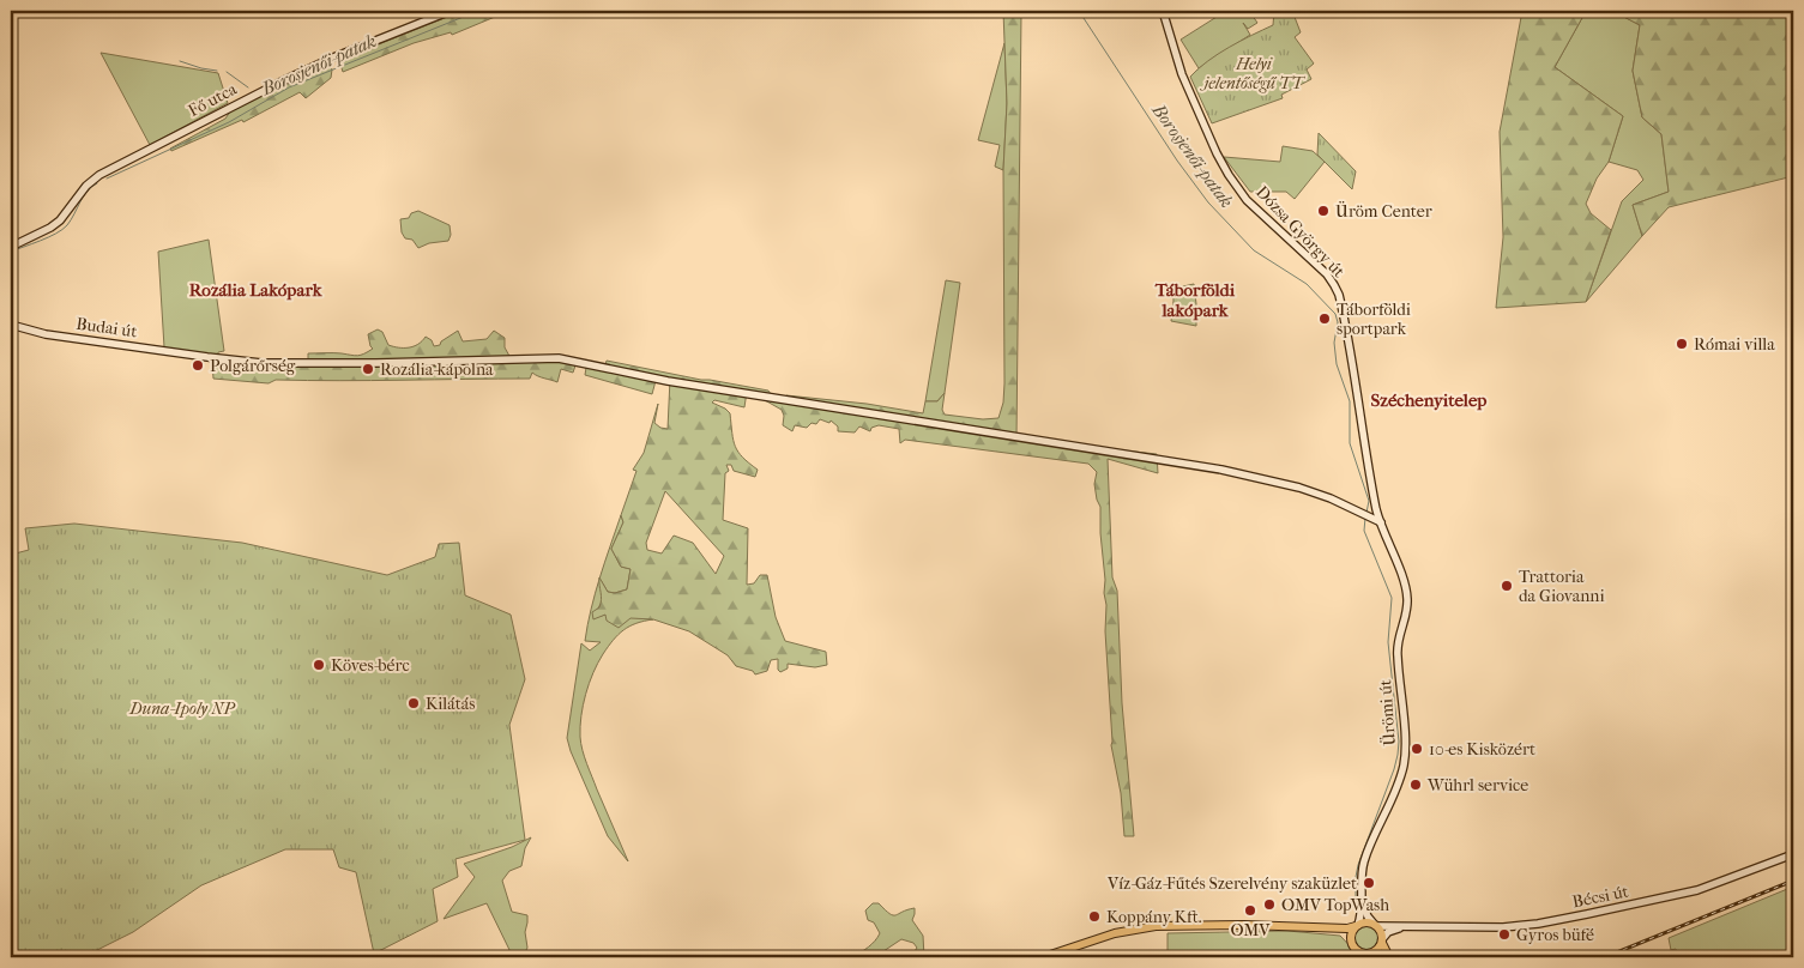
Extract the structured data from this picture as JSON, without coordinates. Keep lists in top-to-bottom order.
{
  "streets": {
    "street": [
      "Fő utca",
      "Dózsa György út",
      "Budai út",
      "Ürömi út",
      "Bécsi út"
    ]
  },
  "crossings": [
    ["Dózsa György út", "Budai út"],
    ["Dózsa György út", "Ürömi út"],
    ["Budai út", "Ürömi út"],
    ["Ürömi út", "Bécsi út"]
  ],
  "districts": ["Rozália Lakópark", "Táborföldi lakópark", "Széchenyitelep"],
  "water": ["Borosjenői-patak"],
  "parks": ["Helyi jelentőségű TT", "Duna-Ipoly NP"],
  "places": [
    "Üröm Center",
    "Táborföldi sportpark",
    "Római villa",
    "Polgárőrség",
    "Rozália-kápolna",
    "Trattoria da Giovanni",
    "Köves-bérc",
    "Kilátás",
    "10-es Kisközért",
    "Wührl service",
    "Víz-Gáz-Fűtés Szerelvény szaküzlet",
    "OMV TopWash",
    "OMV",
    "Koppány Kft.",
    "Gyros büfé"
  ]
}
